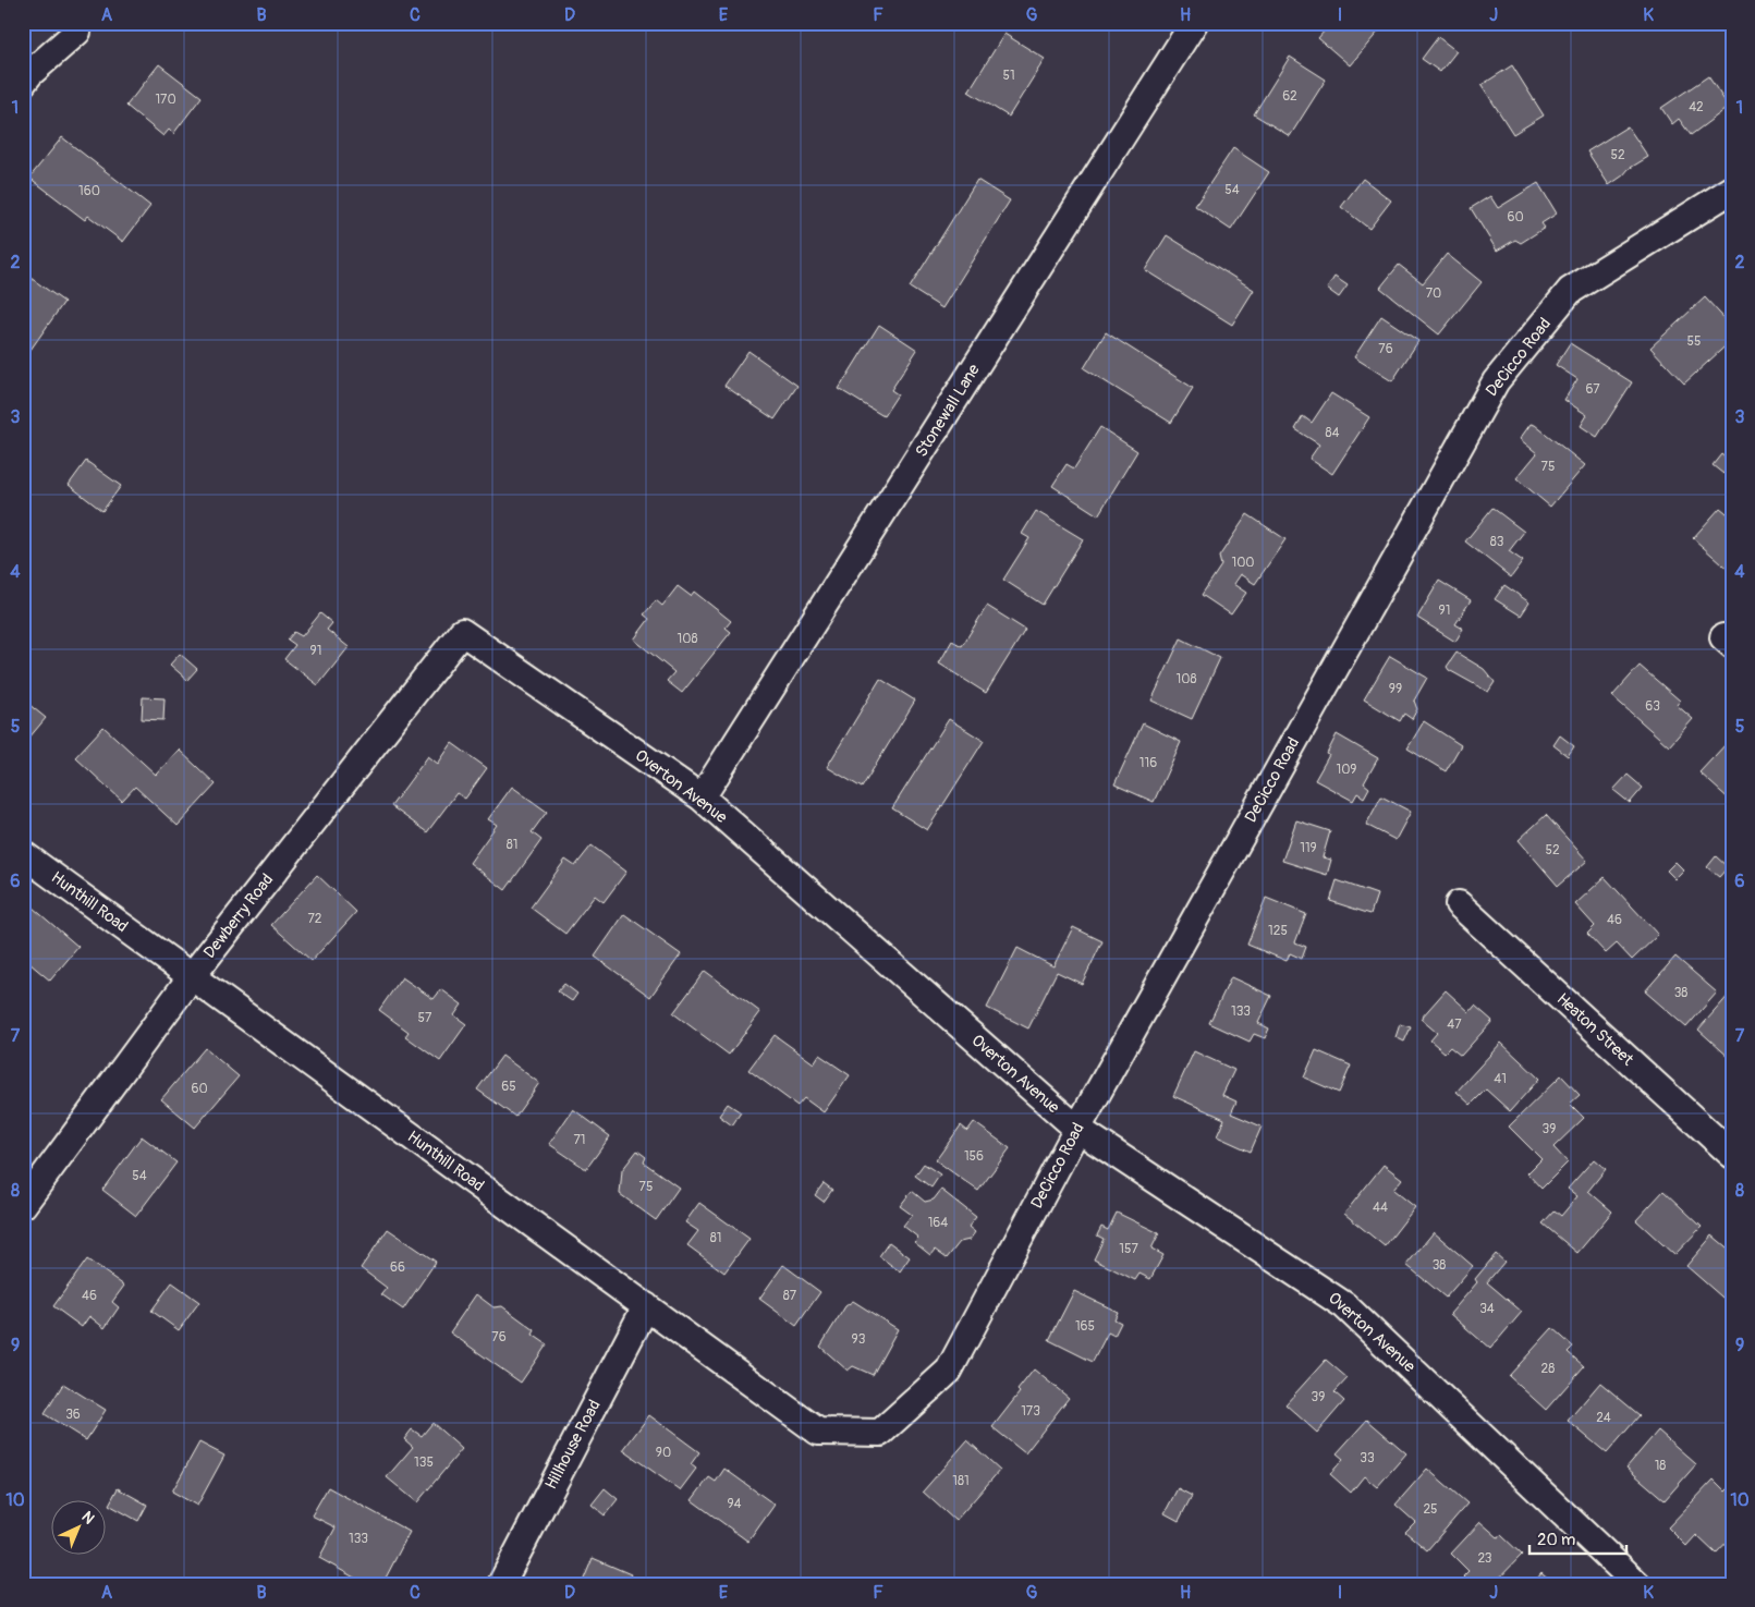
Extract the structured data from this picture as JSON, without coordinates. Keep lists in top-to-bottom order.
{
  "streets": {
    "street": [
      "DeCicco Road",
      "Stonewall Lane",
      "Overton Avenue",
      "Hunthill Road",
      "Dewberry Road",
      "Heaton Street",
      "Hillhouse Road"
    ]
  },
  "crossings": [
    ["DeCicco Road", "Overton Avenue"],
    ["DeCicco Road", "Hunthill Road"],
    ["Stonewall Lane", "Overton Avenue"],
    ["Overton Avenue", "Dewberry Road"],
    ["Hunthill Road", "Dewberry Road"],
    ["Hunthill Road", "Hillhouse Road"]
  ],
  "house_numbers": [
    "51",
    "62",
    "170",
    "42",
    "52",
    "54",
    "160",
    "60",
    "70",
    "55",
    "76",
    "67",
    "84",
    "75",
    "83",
    "100",
    "91",
    "108",
    "91",
    "108",
    "99",
    "63",
    "116",
    "109",
    "81",
    "119",
    "52",
    "72",
    "46",
    "125",
    "38",
    "133",
    "57",
    "47",
    "41",
    "65",
    "60",
    "39",
    "71",
    "156",
    "54",
    "75",
    "44",
    "164",
    "81",
    "157",
    "38",
    "66",
    "46",
    "87",
    "34",
    "165",
    "76",
    "93",
    "28",
    "39",
    "173",
    "36",
    "24",
    "90",
    "33",
    "135",
    "18",
    "181",
    "94",
    "25",
    "133",
    "23"
  ],
  "scale_bar": "20 m",
  "north": "top right",
  "grid": {
    "columns": [
      "A",
      "B",
      "C",
      "D",
      "E",
      "F",
      "G",
      "H",
      "I",
      "J",
      "K"
    ],
    "rows": [
      "1",
      "2",
      "3",
      "4",
      "5",
      "6",
      "7",
      "8",
      "9",
      "10"
    ]
  }
}
